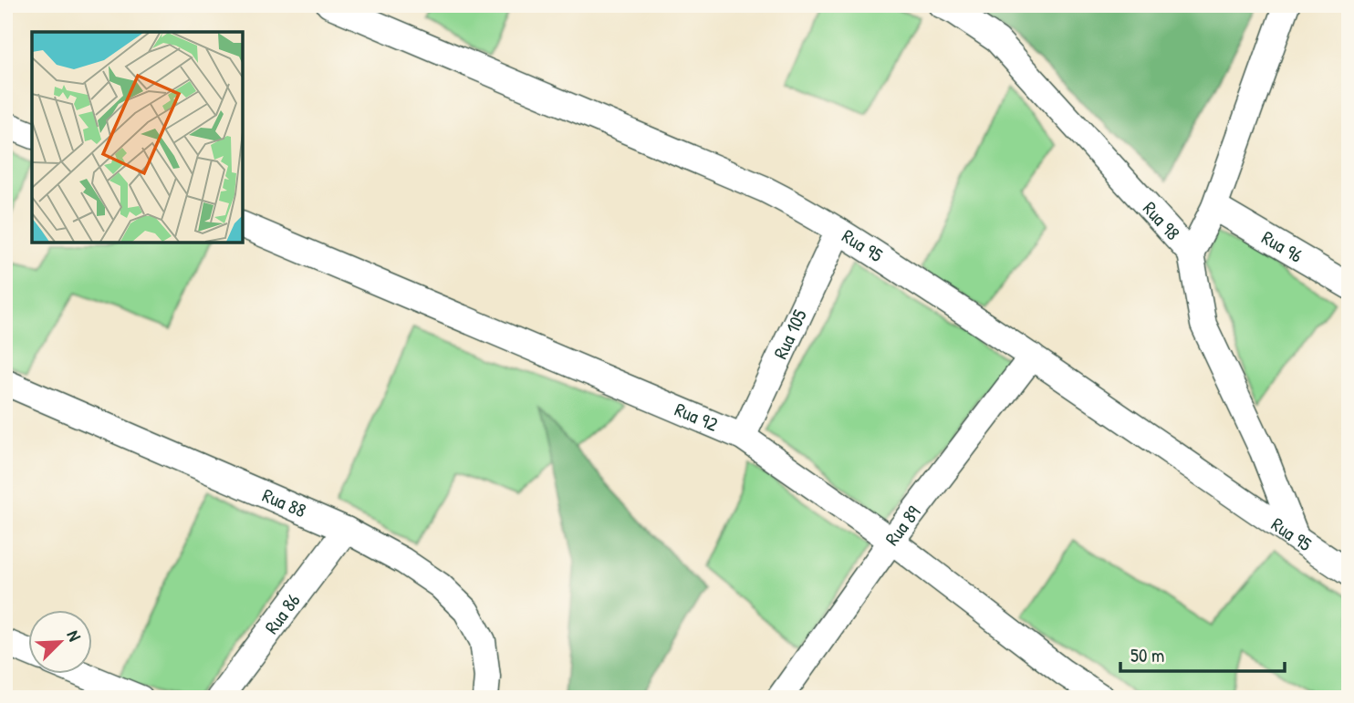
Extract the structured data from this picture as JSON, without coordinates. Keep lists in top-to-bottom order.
{
  "streets": {
    "street": [
      "Rua 98",
      "Rua 95",
      "Rua 96",
      "Rua 105",
      "Rua 92",
      "Rua 88",
      "Rua 89",
      "Rua 86"
    ]
  },
  "crossings": [
    ["Rua 98", "Rua 96"],
    ["Rua 95", "Rua 105"],
    ["Rua 95", "Rua 89"],
    ["Rua 105", "Rua 92"],
    ["Rua 92", "Rua 89"],
    ["Rua 88", "Rua 86"]
  ],
  "scale_bar": "50 m",
  "north": "top right"
}
